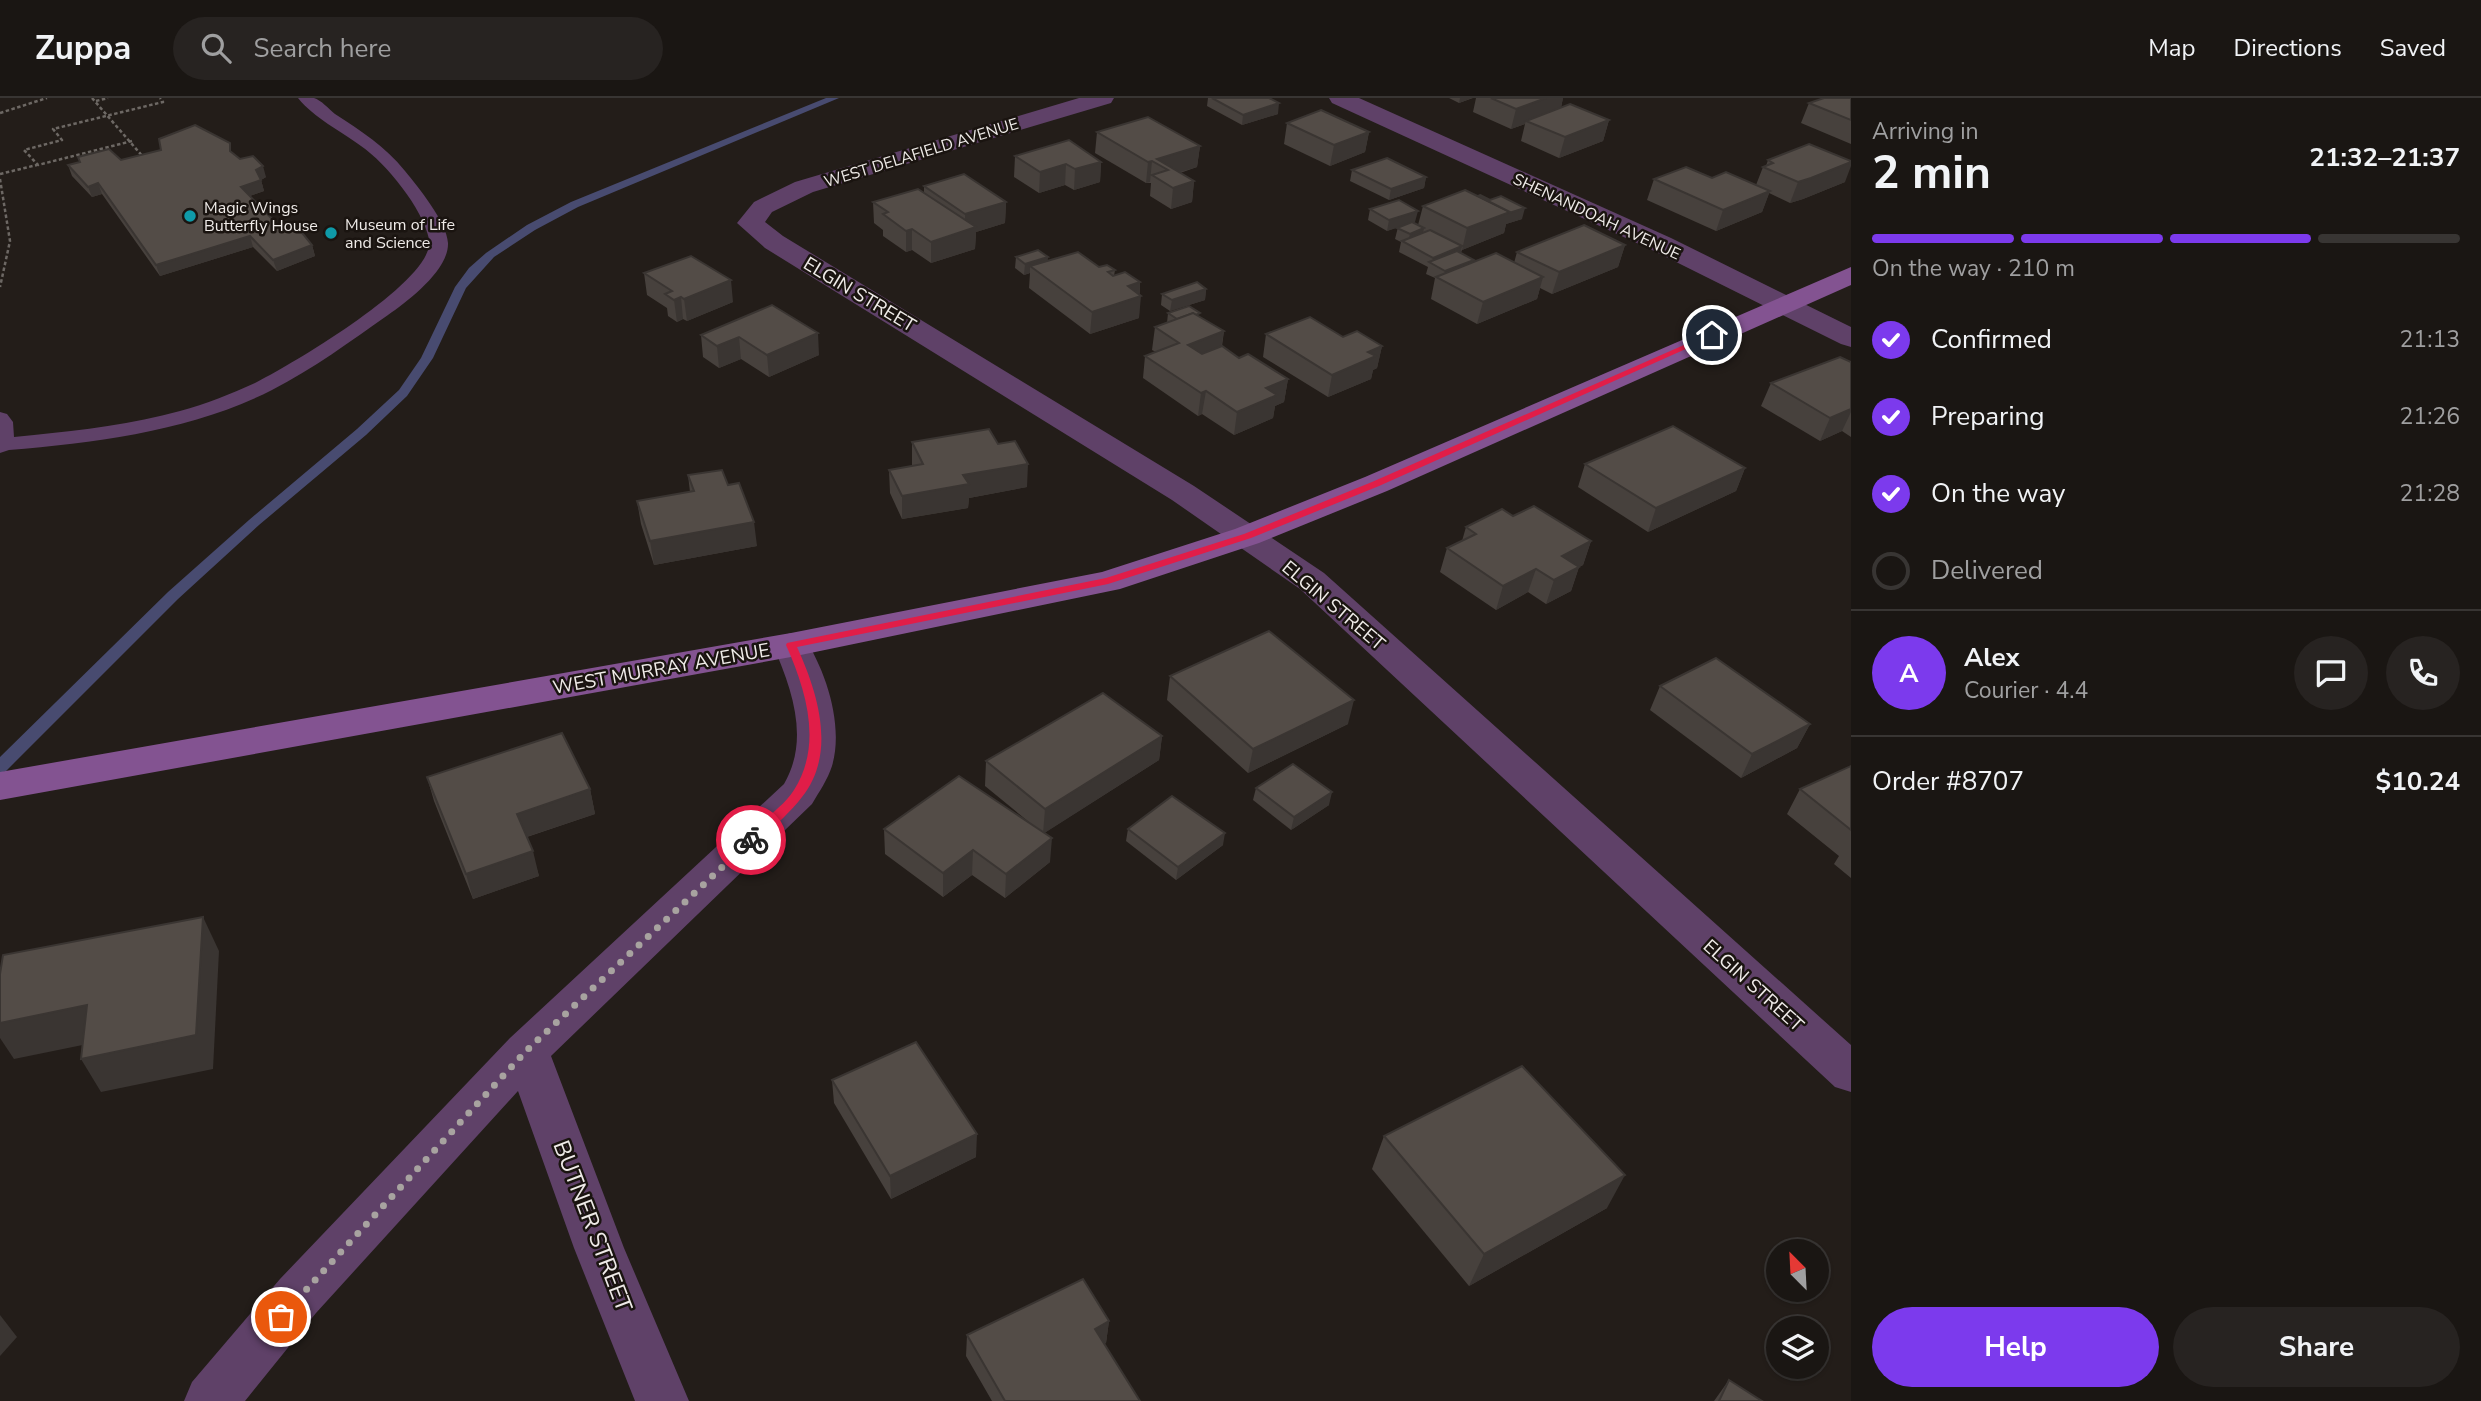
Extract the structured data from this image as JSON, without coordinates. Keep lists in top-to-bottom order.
{
  "streets": {
    "street": [
      "WEST DELAFIELD AVENUE",
      "SHENANDOAH AVENUE",
      "ELGIN STREET",
      "WEST MURRAY AVENUE",
      "BUTNER STREET"
    ]
  },
  "crossings": [
    ["WEST DELAFIELD AVENUE", "ELGIN STREET"],
    ["SHENANDOAH AVENUE", "WEST MURRAY AVENUE"],
    ["ELGIN STREET", "WEST MURRAY AVENUE"]
  ],
  "places": ["Magic Wings Butterfly House", "Museum of Life and Science"],
  "north": "top left",
  "page": {
    "header": "Zuppa",
    "search": "Search here",
    "nav": ["Map", "Directions", "Saved"],
    "heading": ["2 min", "Arriving in", "21:32–21:37"],
    "panel": [
      "Alex",
      "Courier · 4.4",
      "Order #8707",
      "$10.24"
    ],
    "bar": "On the way · 210 m",
    "list": [
      ["Confirmed", "21:13"],
      ["Preparing", "21:26"],
      ["On the way", "21:28"],
      "Delivered"
    ],
    "round": "A",
    "buttons": ["Help", "Share"]
  }
}
